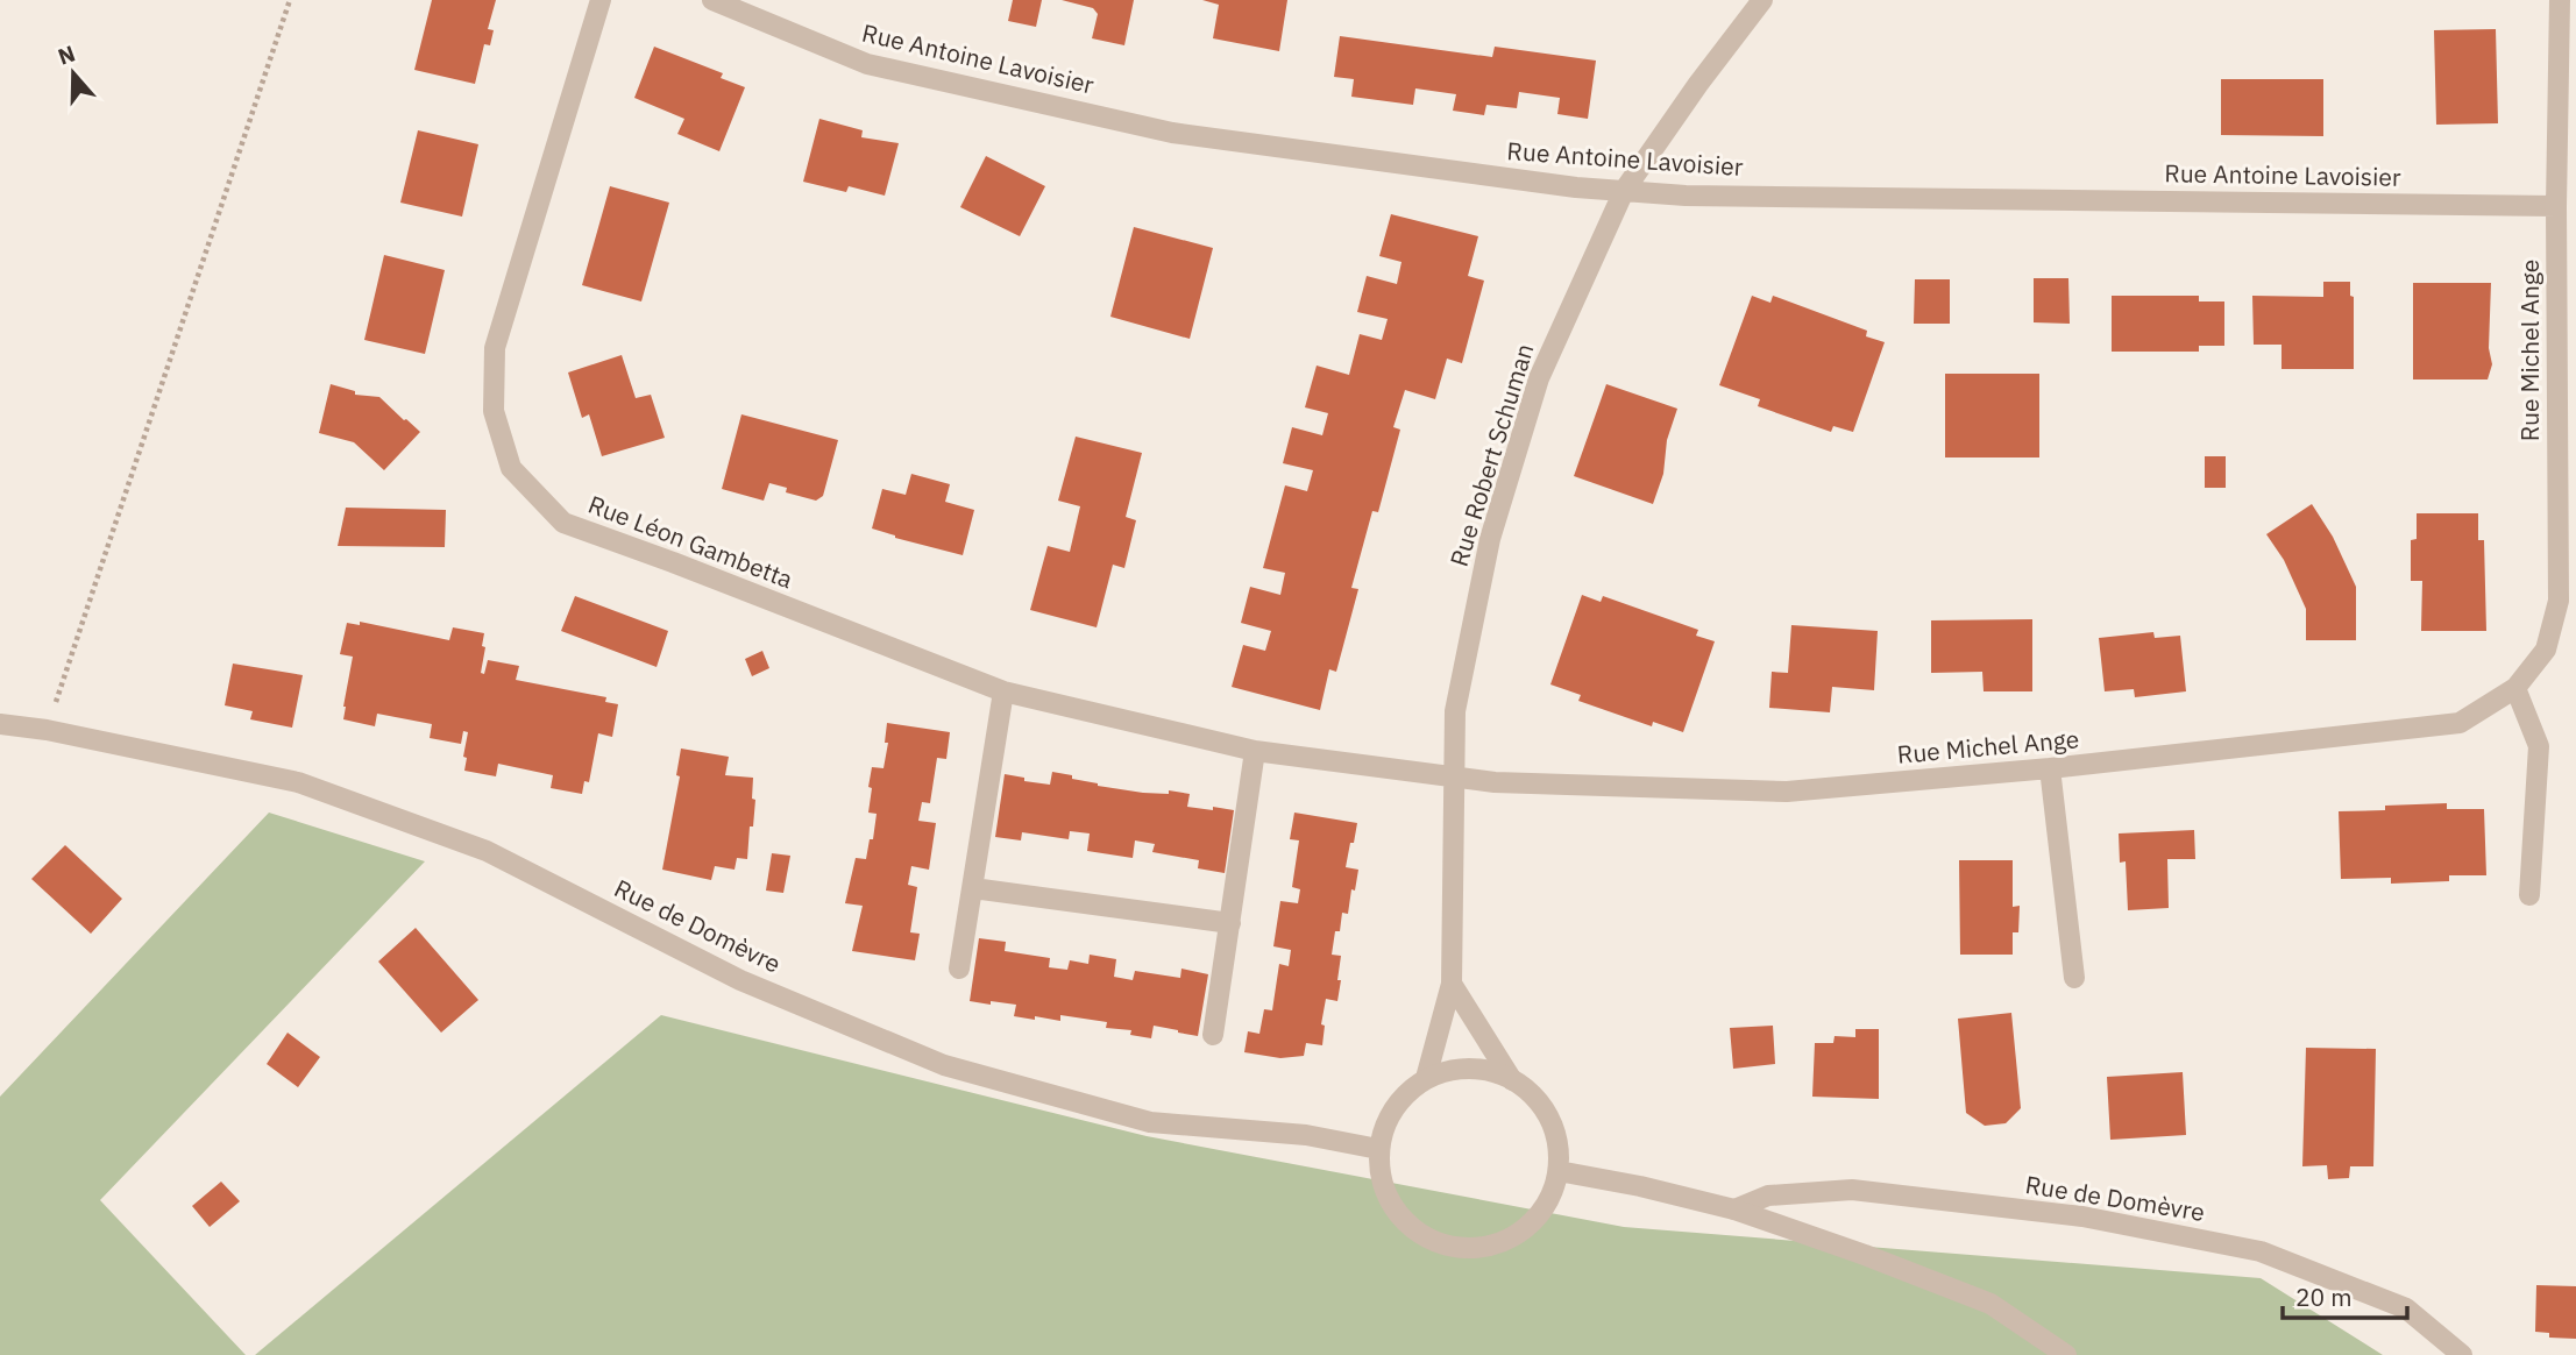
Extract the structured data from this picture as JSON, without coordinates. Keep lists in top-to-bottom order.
{
  "streets": {
    "street": [
      "Rue Antoine Lavoisier",
      "Rue Michel Ange",
      "Rue Robert Schuman",
      "Rue Léon Gambetta",
      "Rue de Domèvre"
    ]
  },
  "crossings": [
    ["Rue Antoine Lavoisier", "Rue Michel Ange"],
    ["Rue Antoine Lavoisier", "Rue Robert Schuman"],
    ["Rue Michel Ange", "Rue Robert Schuman"],
    ["Rue Michel Ange", "Rue Léon Gambetta"],
    ["Rue Robert Schuman", "Rue Léon Gambetta"],
    ["Rue Robert Schuman", "Rue de Domèvre"]
  ],
  "scale_bar": "20 m",
  "north": "top"
}
